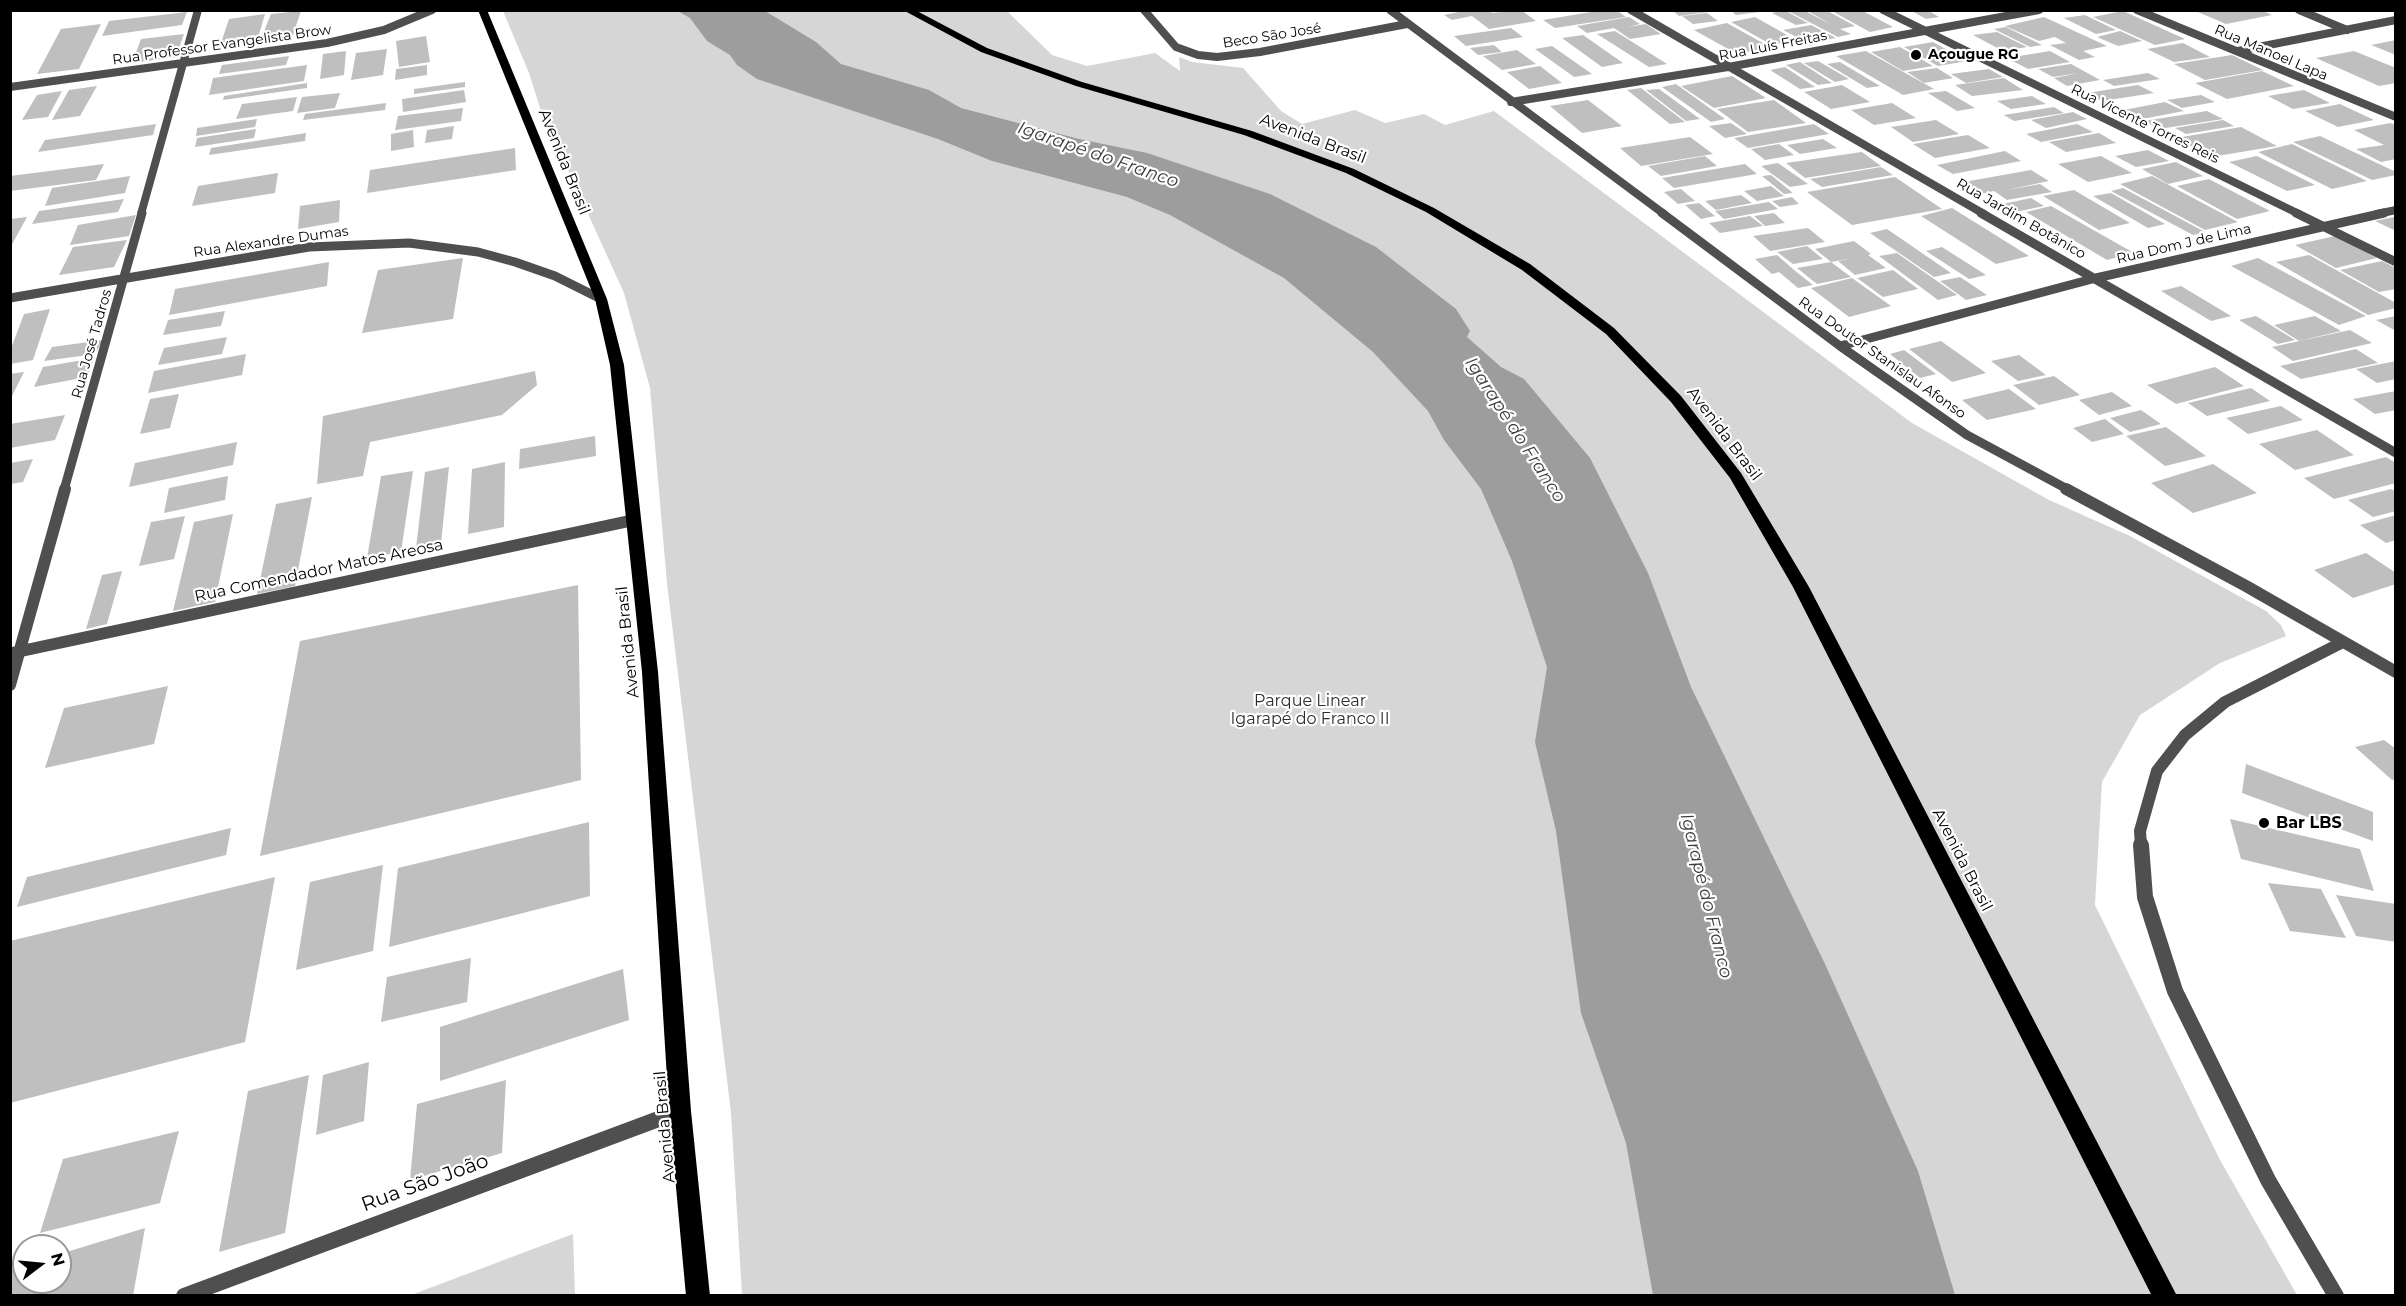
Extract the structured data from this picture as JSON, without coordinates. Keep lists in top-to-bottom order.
{
  "streets": {
    "highway": ["Avenida Brasil"],
    "street": [
      "Beco São José",
      "Rua Professor Evangelista Brow",
      "Rua Luís Freitas",
      "Rua Manoel Lapa",
      "Rua Vicente Torres Reis",
      "Rua Jardim Botânico",
      "Rua Alexandre Dumas",
      "Rua Dom J de Lima",
      "Rua José Tadros",
      "Rua Doutor Stanislau Afonso",
      "Rua Comendador Matos Areosa",
      "Rua São João"
    ]
  },
  "crossings": [
    ["Beco São José", "Rua Doutor Stanislau Afonso"],
    ["Rua Professor Evangelista Brow", "Rua José Tadros"],
    ["Rua Luís Freitas", "Rua Vicente Torres Reis"],
    ["Rua Luís Freitas", "Rua Jardim Botânico"],
    ["Rua Luís Freitas", "Rua Doutor Stanislau Afonso"],
    ["Rua Vicente Torres Reis", "Rua Dom J de Lima"],
    ["Avenida Brasil", "Rua Alexandre Dumas"],
    ["Avenida Brasil", "Rua Comendador Matos Areosa"],
    ["Avenida Brasil", "Rua São João"],
    ["Rua Jardim Botânico", "Rua Dom J de Lima"],
    ["Rua Alexandre Dumas", "Rua José Tadros"],
    ["Rua Dom J de Lima", "Rua Doutor Stanislau Afonso"],
    ["Rua José Tadros", "Rua Comendador Matos Areosa"]
  ],
  "water": ["Igarapé do Franco"],
  "parks": ["Parque Linear Igarapé do Franco II"],
  "places": ["Açougue RG", "Bar LBS"],
  "north": "right"
}
